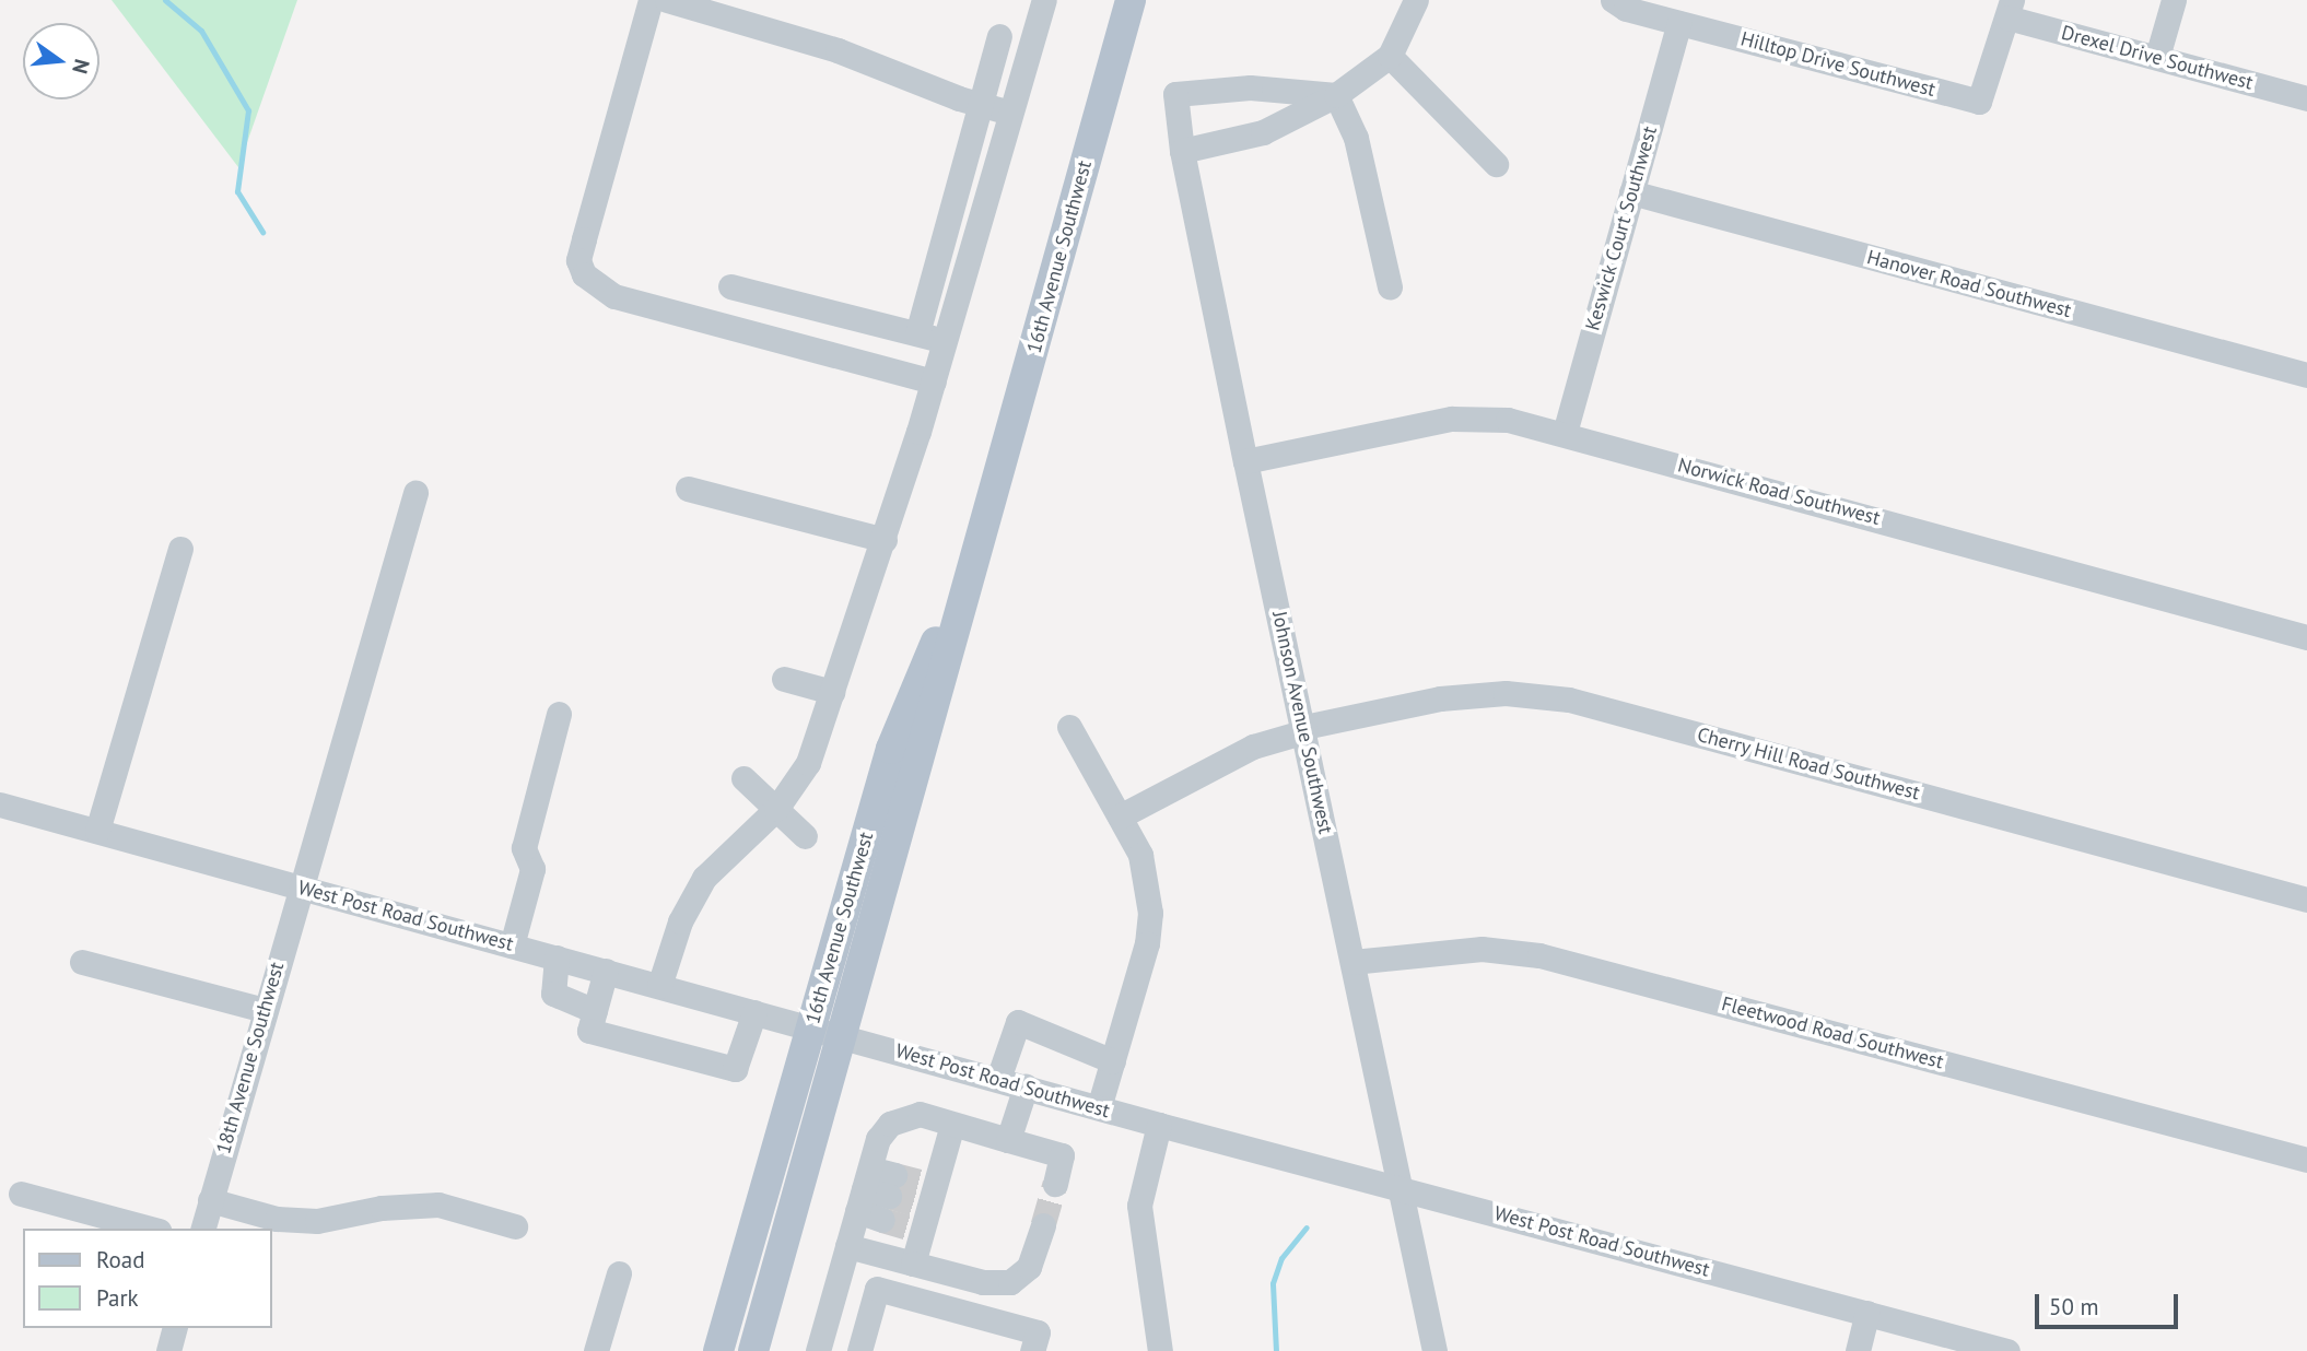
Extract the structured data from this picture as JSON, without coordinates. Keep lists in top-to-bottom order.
{
  "streets": {
    "main road": ["16th Avenue Southwest"],
    "street": [
      "Drexel Drive Southwest",
      "Hilltop Drive Southwest",
      "Keswick Court Southwest",
      "Hanover Road Southwest",
      "Norwick Road Southwest",
      "Johnson Avenue Southwest",
      "Cherry Hill Road Southwest",
      "West Post Road Southwest",
      "Fleetwood Road Southwest",
      "18th Avenue Southwest"
    ]
  },
  "crossings": [
    ["Drexel Drive Southwest", "Hilltop Drive Southwest"],
    ["Hilltop Drive Southwest", "Keswick Court Southwest"],
    ["Keswick Court Southwest", "Hanover Road Southwest"],
    ["Keswick Court Southwest", "Norwick Road Southwest"],
    ["16th Avenue Southwest", "West Post Road Southwest"],
    ["Norwick Road Southwest", "Johnson Avenue Southwest"],
    ["Johnson Avenue Southwest", "Cherry Hill Road Southwest"],
    ["Johnson Avenue Southwest", "West Post Road Southwest"],
    ["Johnson Avenue Southwest", "Fleetwood Road Southwest"],
    ["West Post Road Southwest", "18th Avenue Southwest"]
  ],
  "legend": ["Road", "Park"],
  "scale_bar": "50 m",
  "north": "right"
}
